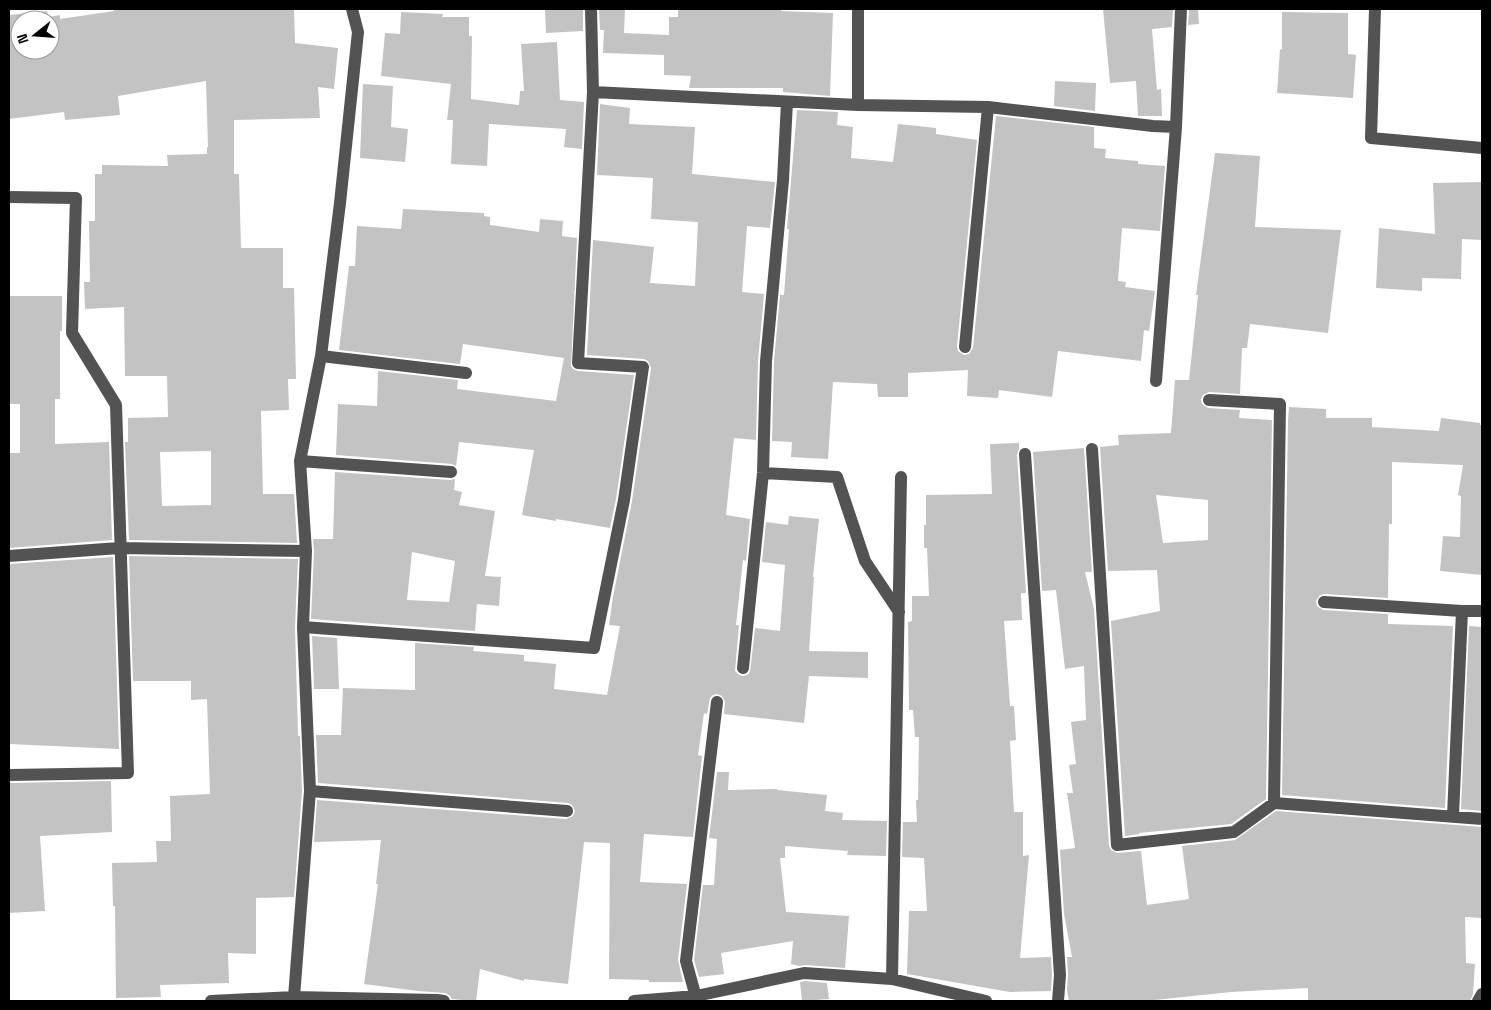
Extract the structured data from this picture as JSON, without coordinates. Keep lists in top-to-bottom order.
{
  "north": "left"
}
